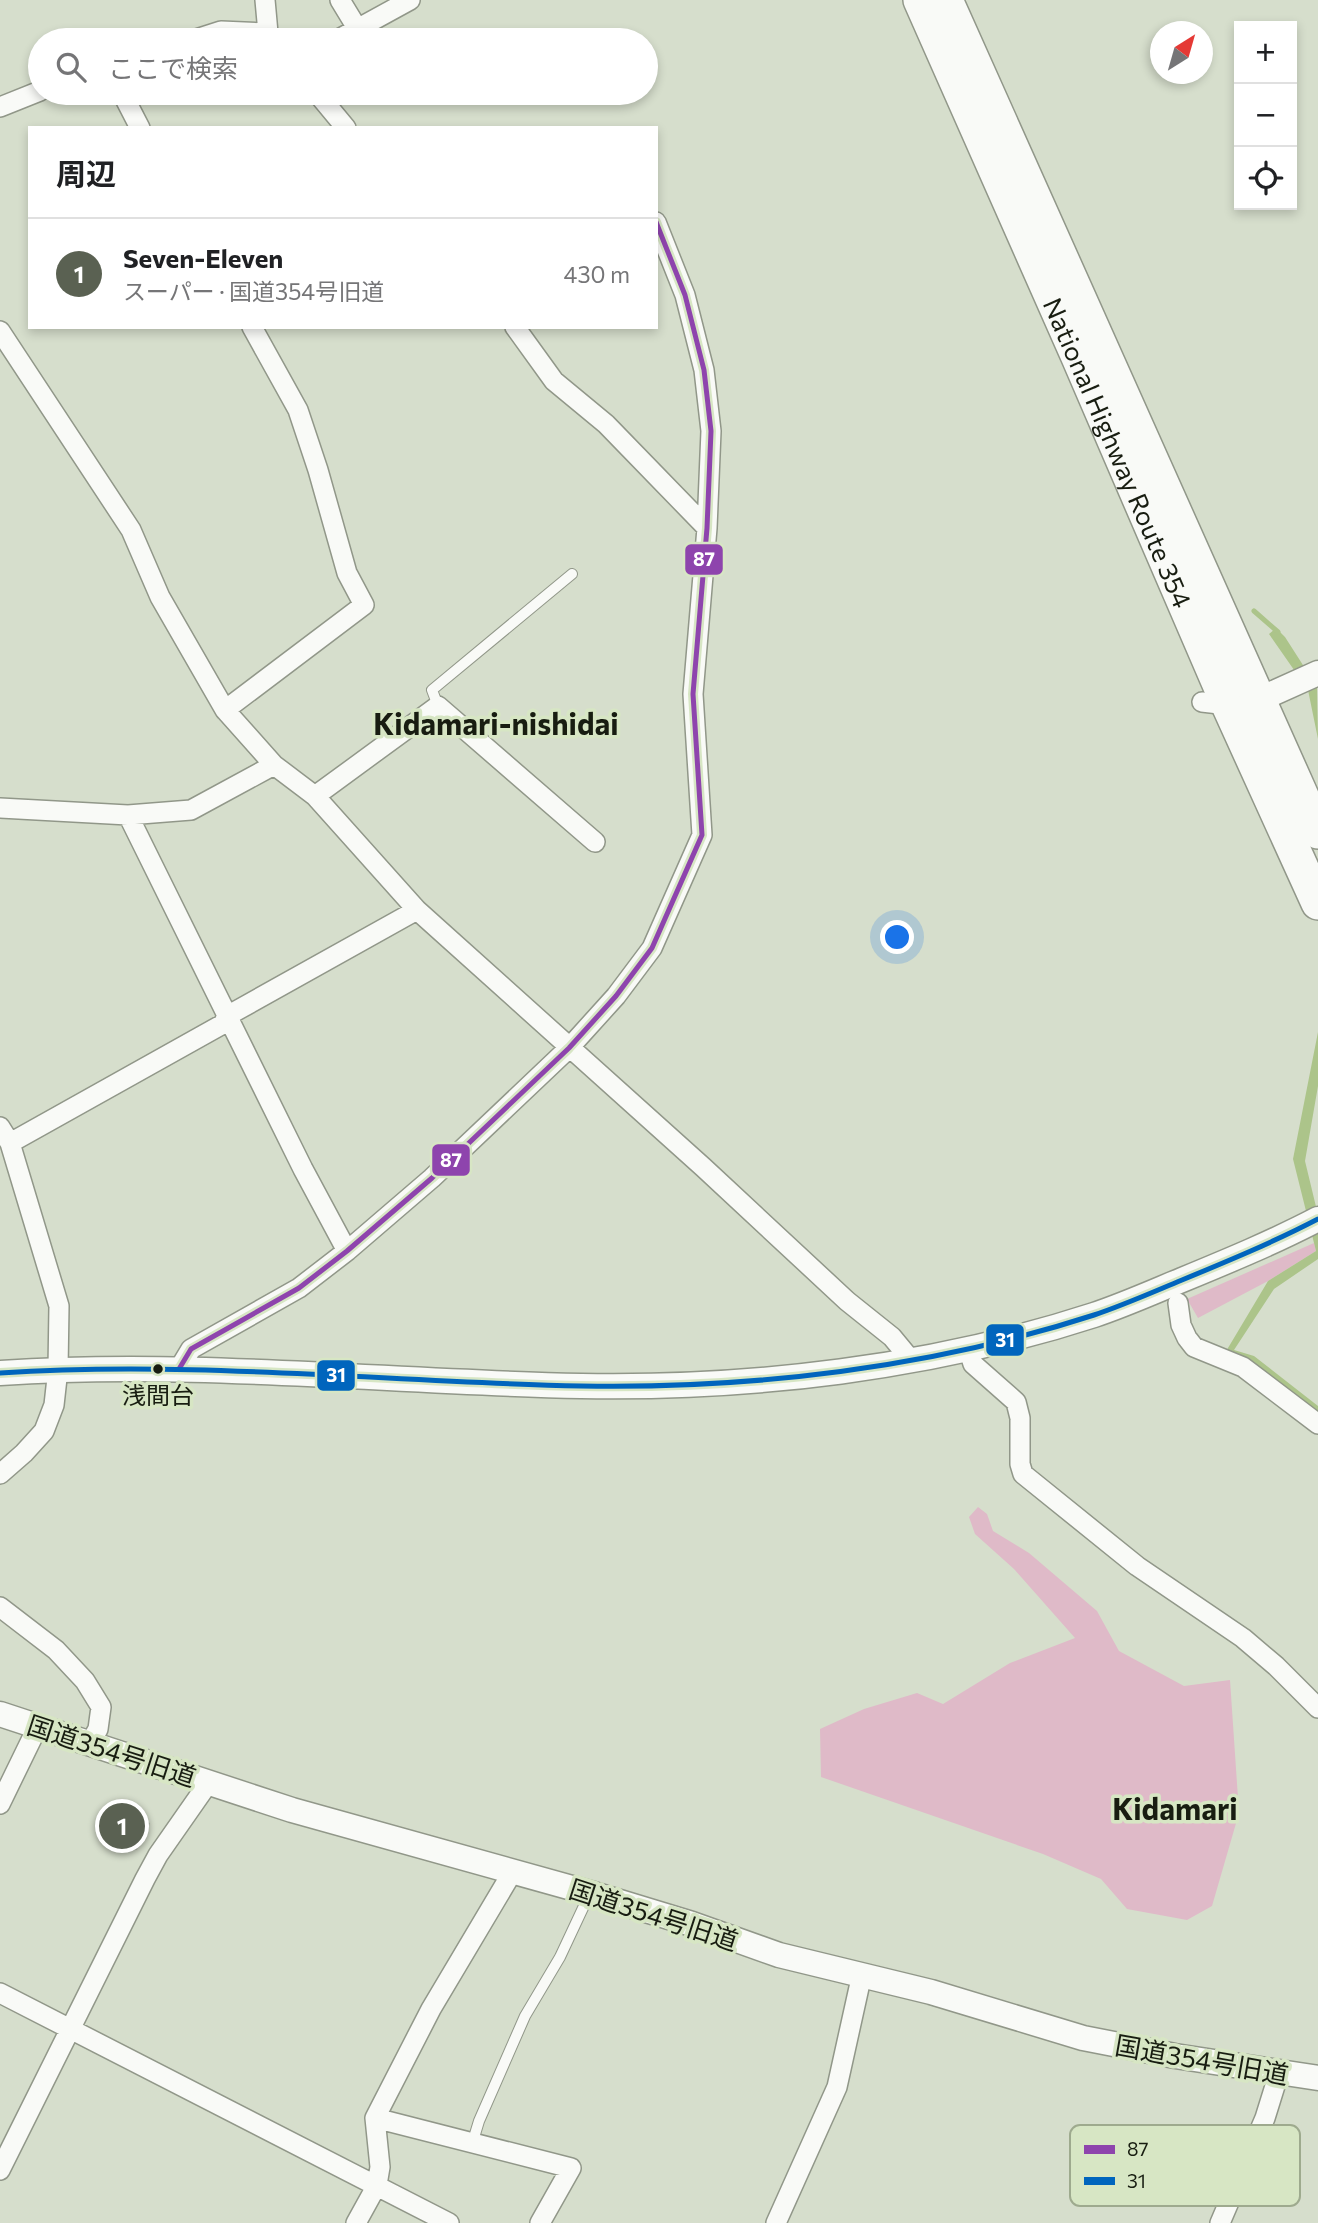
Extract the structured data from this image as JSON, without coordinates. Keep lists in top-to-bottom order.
{
  "streets": {
    "highway": ["National Highway Route 354"],
    "street": ["国道354号旧道"]
  },
  "districts": ["Kidamari-nishidai", "Kidamari"],
  "places": ["浅間台"],
  "lines": ["transit line 87", "transit line 31"],
  "legend": ["87", "31"],
  "north": "top right",
  "page": {
    "map_buttons": ["+", "−"],
    "search": "ここで検索",
    "heading": "周辺",
    "list": [
      {
        "mark": "1",
        "name": "Seven-Eleven",
        "note": "スーパー · 国道354号旧道",
        "value": "430 m"
      }
    ],
    "pins": "1"
  }
}
